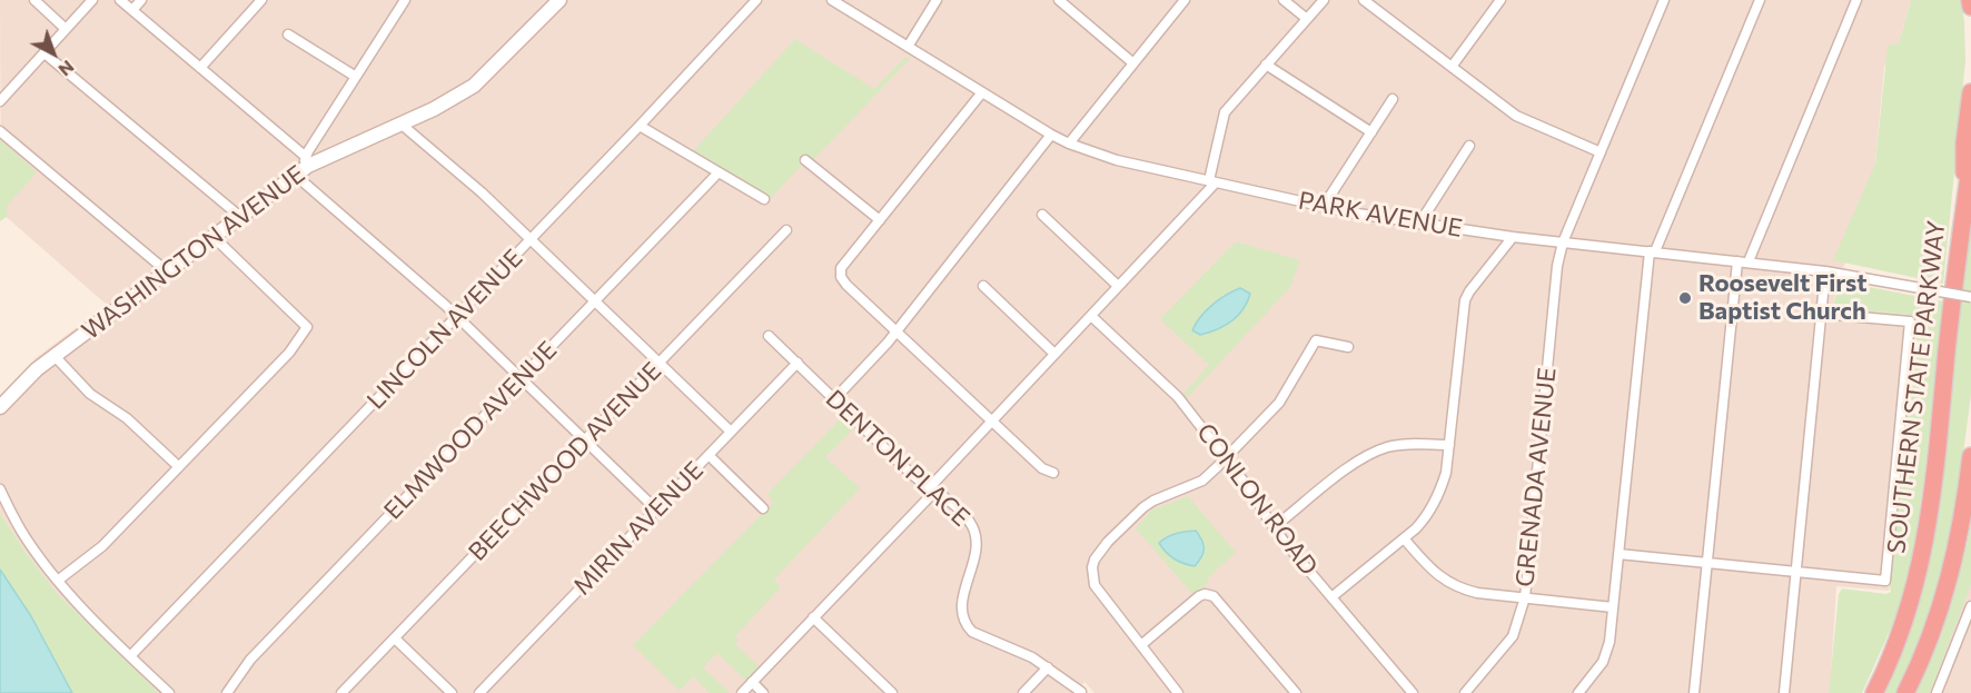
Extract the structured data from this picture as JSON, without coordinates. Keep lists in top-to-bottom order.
{
  "streets": {
    "highway": ["SOUTHERN STATE PARKWAY"],
    "street": [
      "PARK AVENUE",
      "WASHINGTON AVENUE",
      "LINCOLN AVENUE",
      "ELMWOOD AVENUE",
      "DENTON PLACE",
      "BEECHWOOD AVENUE",
      "GRENADA AVENUE",
      "CONLON ROAD",
      "MIRIN AVENUE"
    ]
  },
  "crossings": [
    ["PARK AVENUE", "GRENADA AVENUE"],
    ["DENTON PLACE", "MIRIN AVENUE"]
  ],
  "places": ["Roosevelt First Baptist Church"],
  "north": "bottom right"
}
